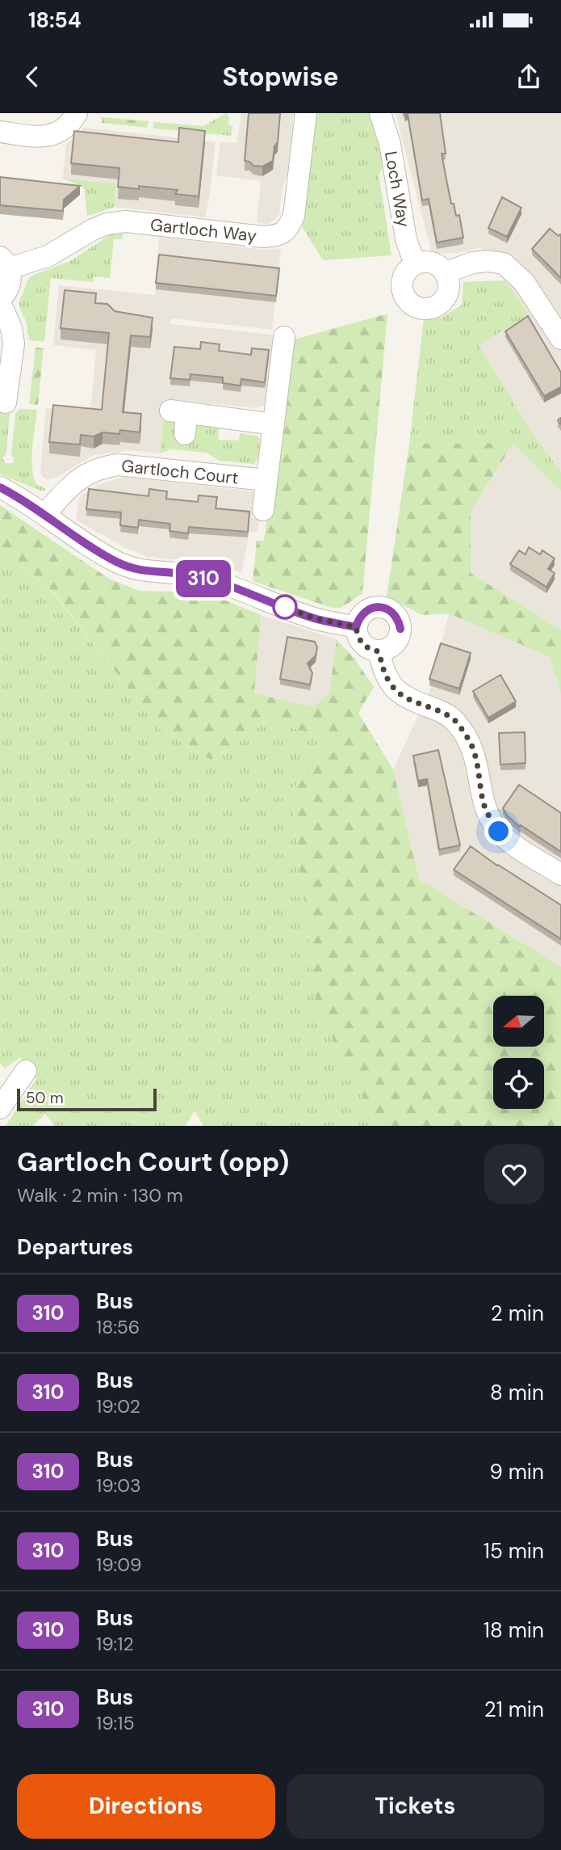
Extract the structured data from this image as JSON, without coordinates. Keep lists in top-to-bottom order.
{
  "streets": {
    "street": ["Loch Way", "Gartloch Way", "Gartloch Court"]
  },
  "lines": ["bus line 310"],
  "scale_bar": "50 m",
  "north": "left",
  "page": {
    "status": "18:54",
    "header": "Stopwise",
    "on_map": "310",
    "scale": "50 m",
    "heading": [
      ["Gartloch Court (opp)", "Walk · 2 min · 130 m"],
      "Departures"
    ],
    "list": [
      {
        "mark": "310",
        "name": "Bus",
        "note": "18:56",
        "value": "2 min"
      },
      {
        "mark": "310",
        "name": "Bus",
        "note": "19:02",
        "value": "8 min"
      },
      {
        "mark": "310",
        "name": "Bus",
        "note": "19:03",
        "value": "9 min"
      },
      {
        "mark": "310",
        "name": "Bus",
        "note": "19:09",
        "value": "15 min"
      },
      {
        "mark": "310",
        "name": "Bus",
        "note": "19:12",
        "value": "18 min"
      },
      {
        "mark": "310",
        "name": "Bus",
        "note": "19:15",
        "value": "21 min"
      }
    ],
    "buttons": ["Directions", "Tickets"]
  }
}
